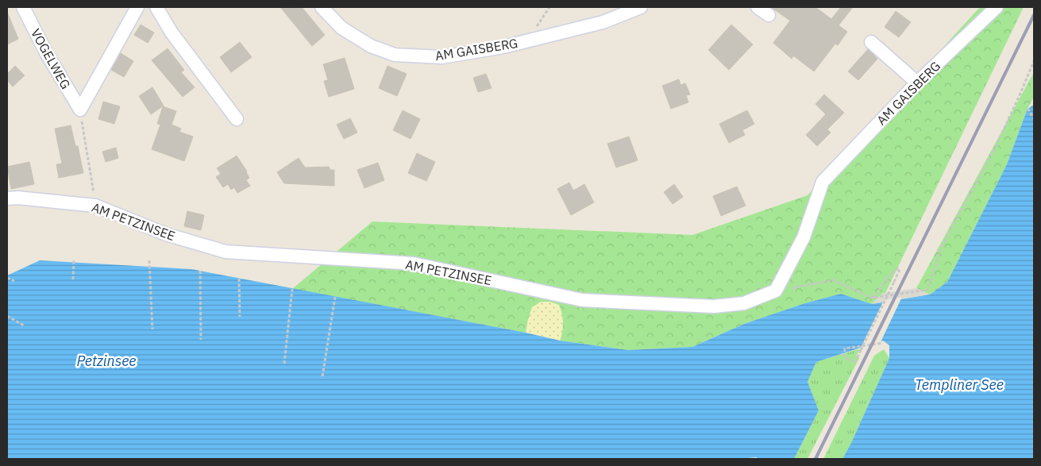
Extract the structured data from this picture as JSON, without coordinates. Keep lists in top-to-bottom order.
{
  "streets": {
    "street": ["AM GAISBERG", "VOGELWEG", "AM PETZINSEE"]
  },
  "crossings": [
    ["AM GAISBERG", "AM PETZINSEE"]
  ],
  "water": ["Petzinsee", "Templiner See"]
}
